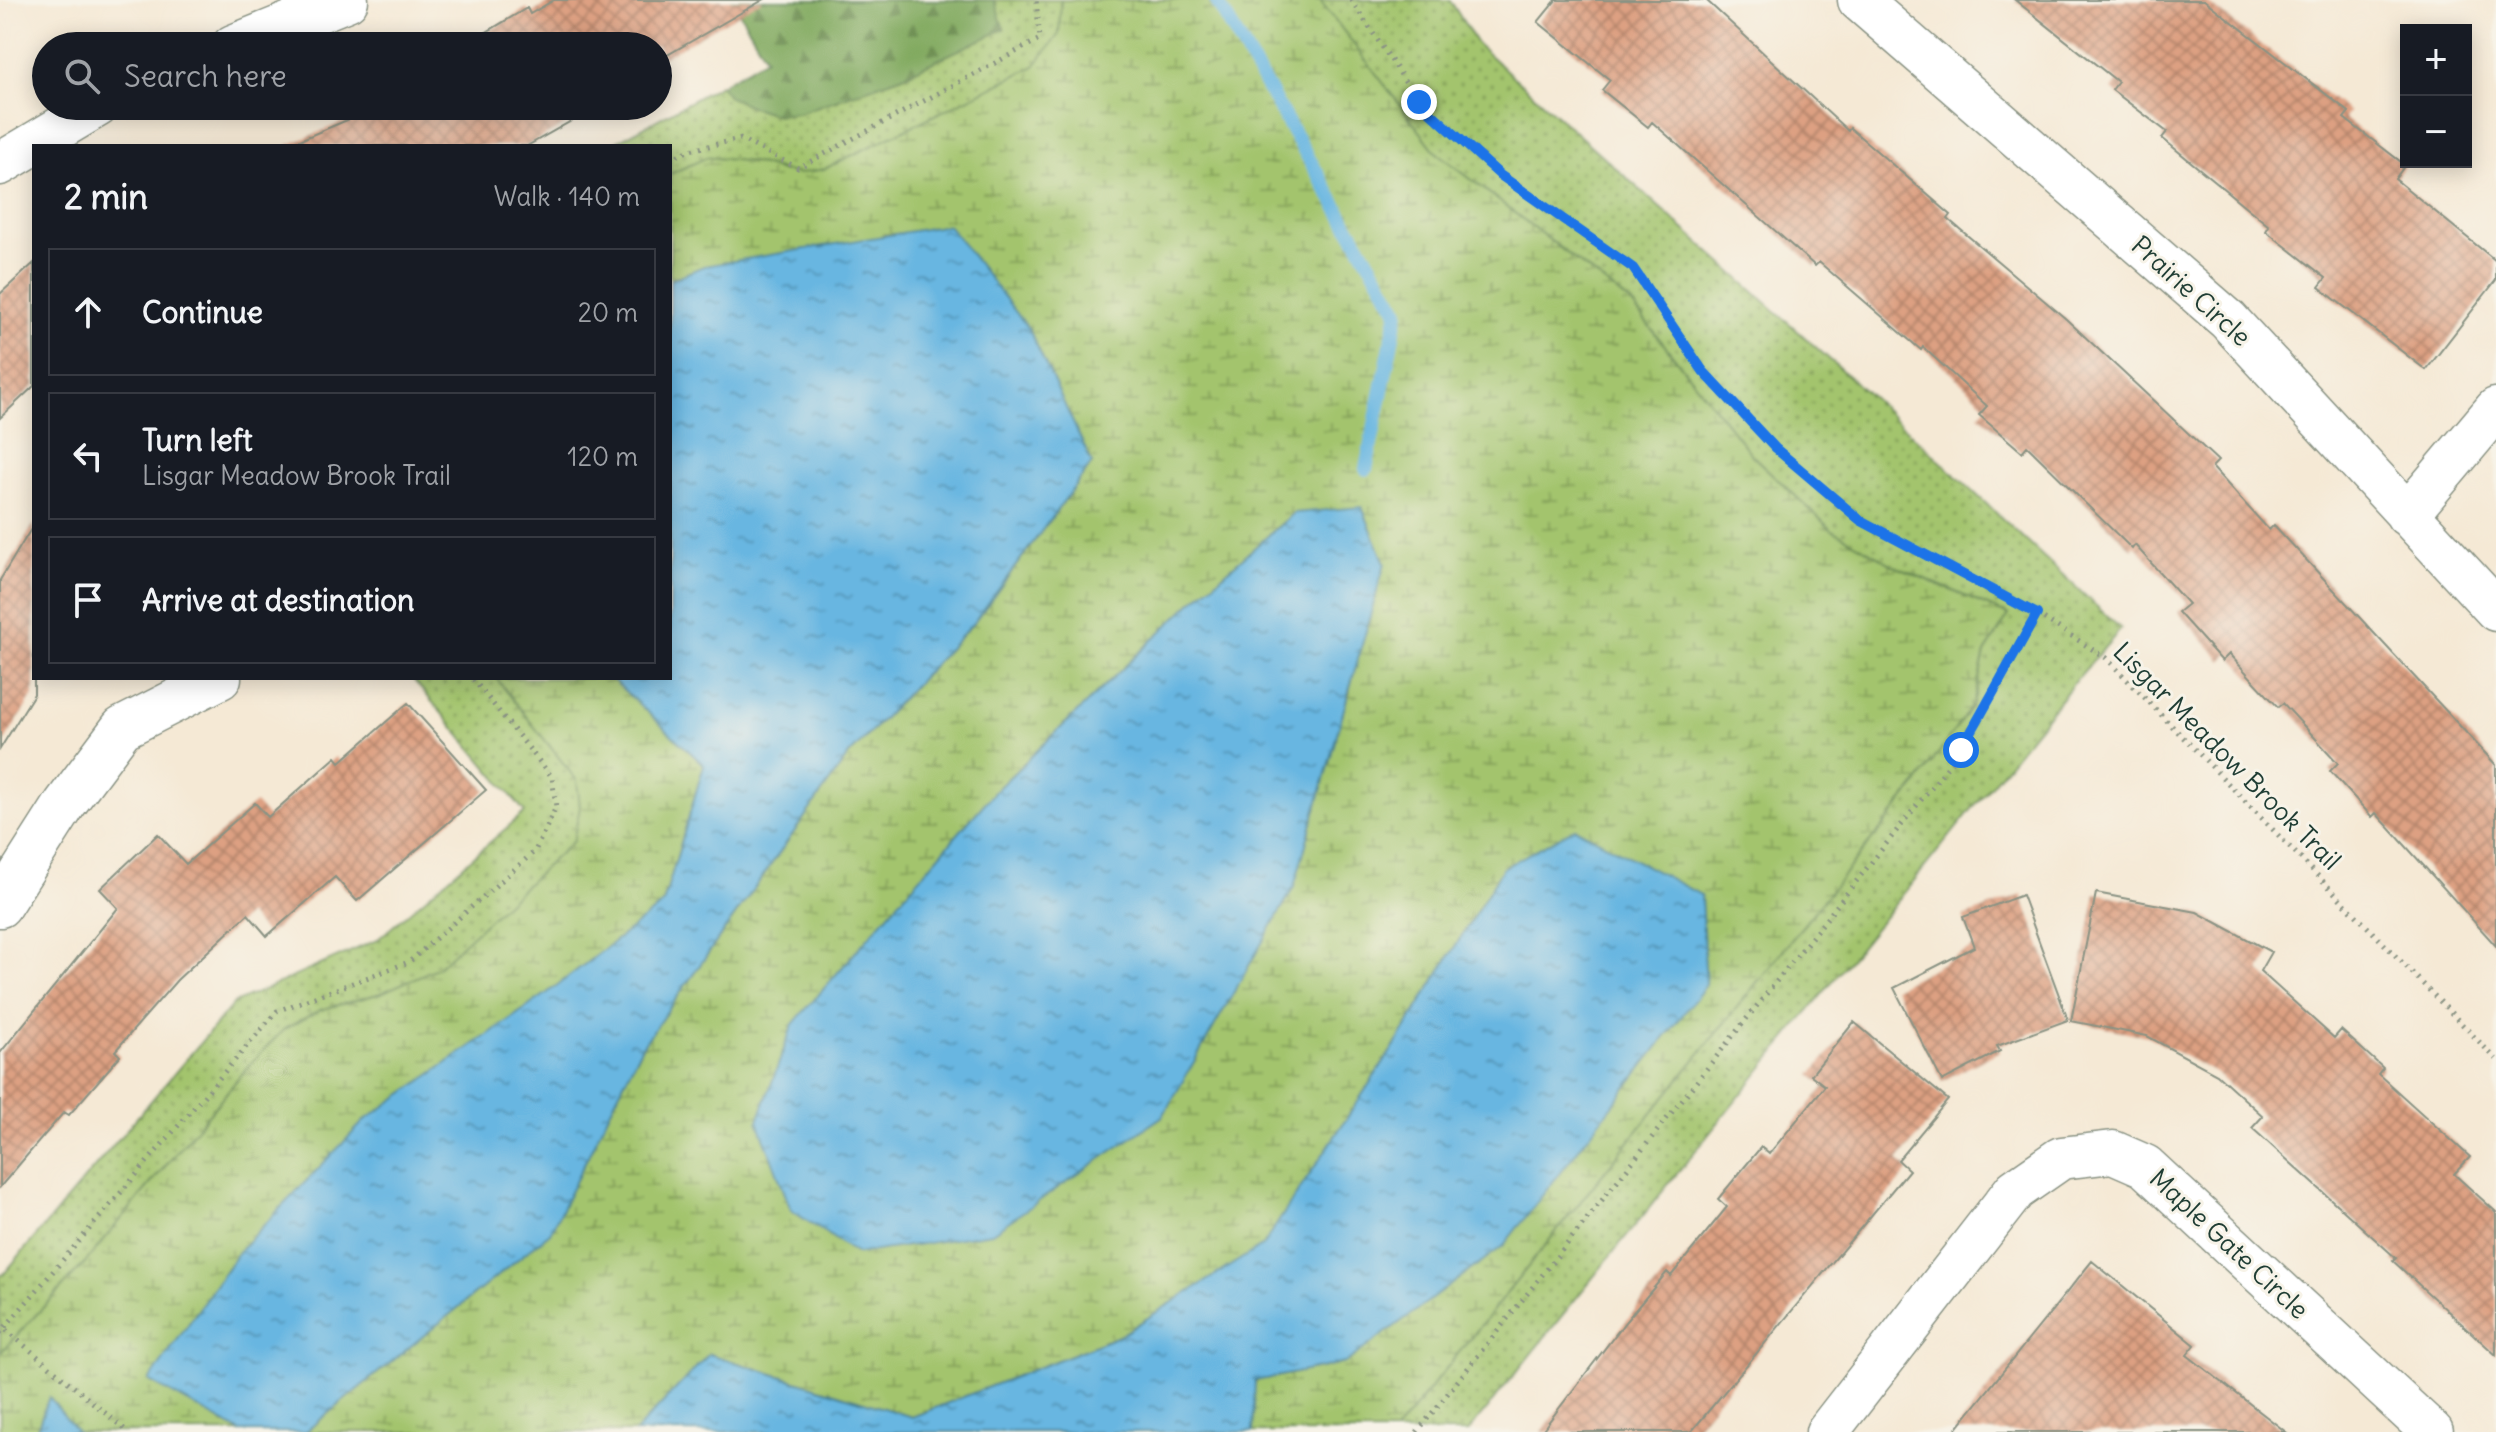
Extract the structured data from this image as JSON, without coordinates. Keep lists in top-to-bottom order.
{
  "streets": {
    "street": ["Prairie Circle", "Maple Gate Circle"],
    "path": ["Lisgar Meadow Brook Trail"]
  },
  "page": {
    "map_buttons": ["+", "−"],
    "search": "Search here",
    "heading": ["2 min", "Walk · 140 m"],
    "list": [
      ["Continue", "20 m"],
      ["Turn left", "Lisgar Meadow Brook Trail", "120 m"],
      "Arrive at destination"
    ]
  }
}
